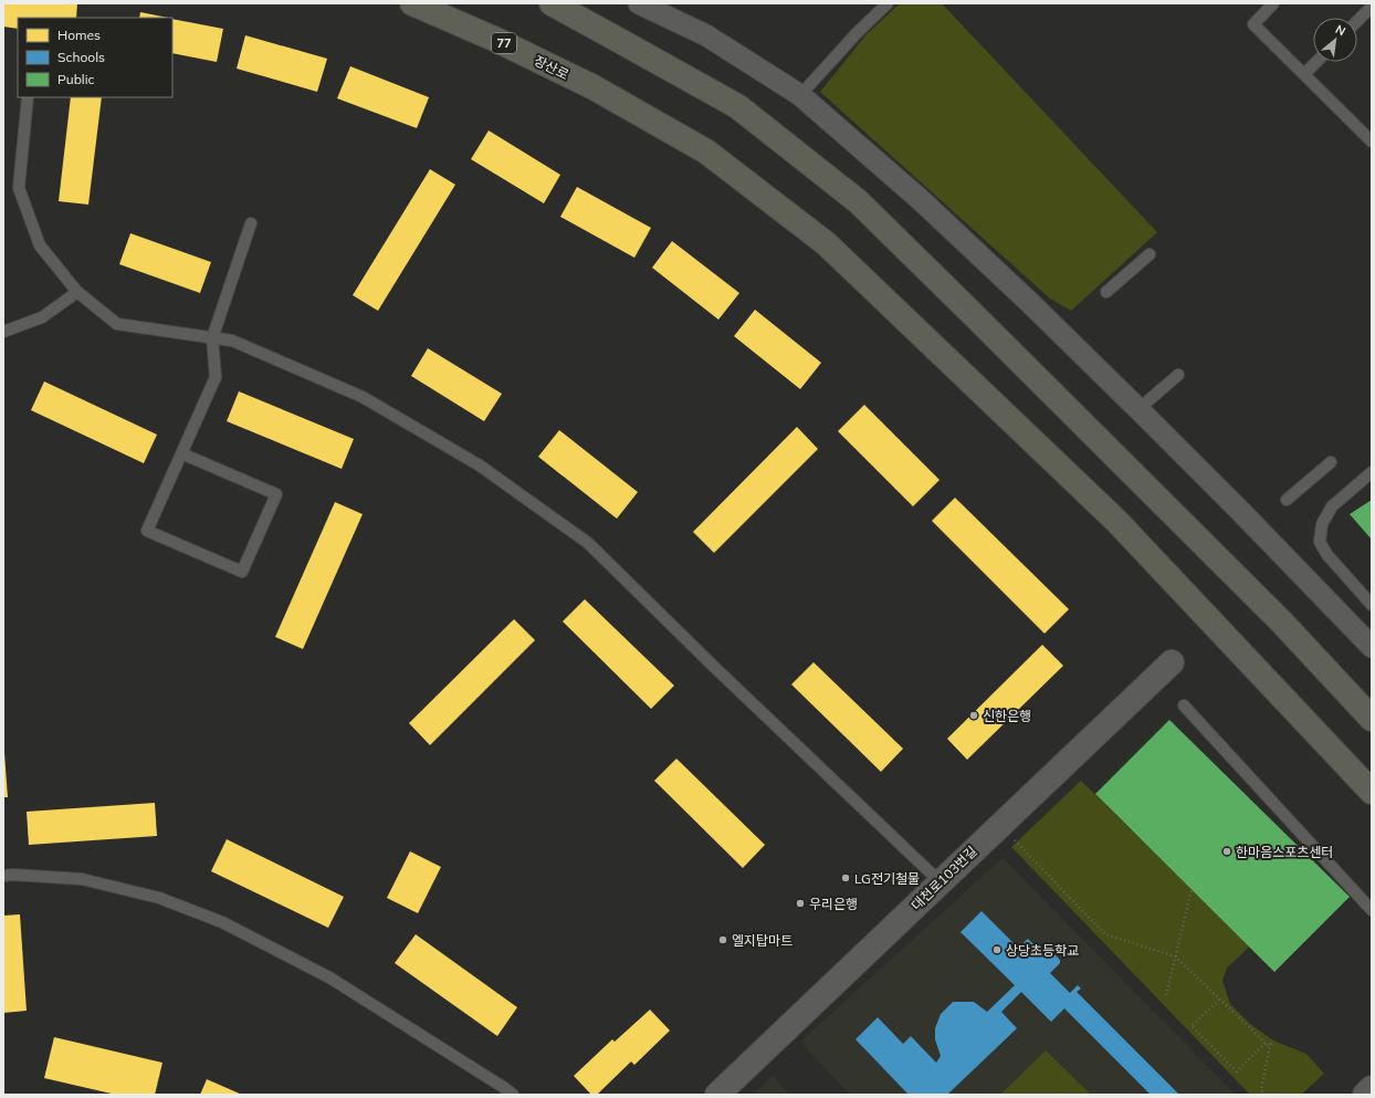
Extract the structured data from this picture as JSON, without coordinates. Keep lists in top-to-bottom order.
{
  "streets": {
    "highway": ["77", "장산로"],
    "street": ["대천로103번길"]
  },
  "places": [
    "신한은행",
    "한마음스포츠센터",
    "LG전기철물",
    "우리은행",
    "엘지탑마트",
    "상당초등학교"
  ],
  "legend": ["Homes", "Schools", "Public"],
  "north": "top right"
}
